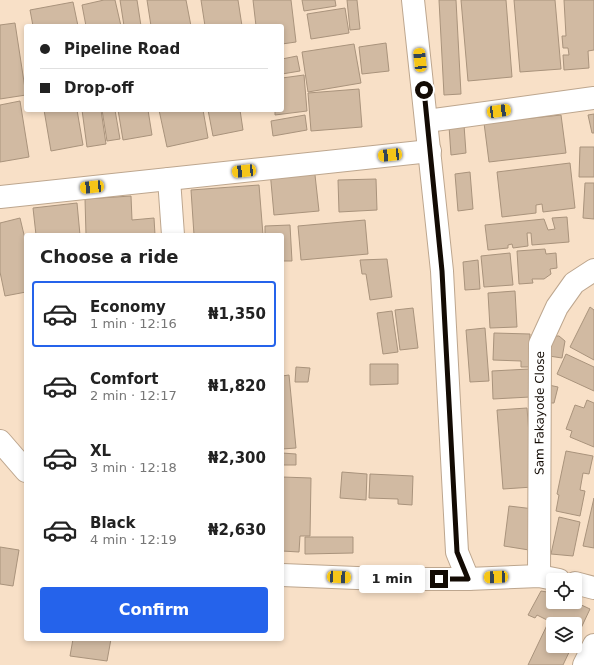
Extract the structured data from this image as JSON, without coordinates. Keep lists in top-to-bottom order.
{
  "streets": {
    "street": ["Sam Fakayode Close"]
  },
  "page": {
    "banner": ["Pipeline Road", "Drop-off"],
    "heading": "Choose a ride",
    "list": [
      {
        "name": "Economy",
        "note": "1 min · 12:16",
        "value": "₦1,350"
      },
      {
        "name": "Comfort",
        "note": "2 min · 12:17",
        "value": "₦1,820"
      },
      {
        "name": "XL",
        "note": "3 min · 12:18",
        "value": "₦2,300"
      },
      {
        "name": "Black",
        "note": "4 min · 12:19",
        "value": "₦2,630"
      }
    ],
    "bubble": "1 min",
    "buttons": "Confirm"
  }
}
